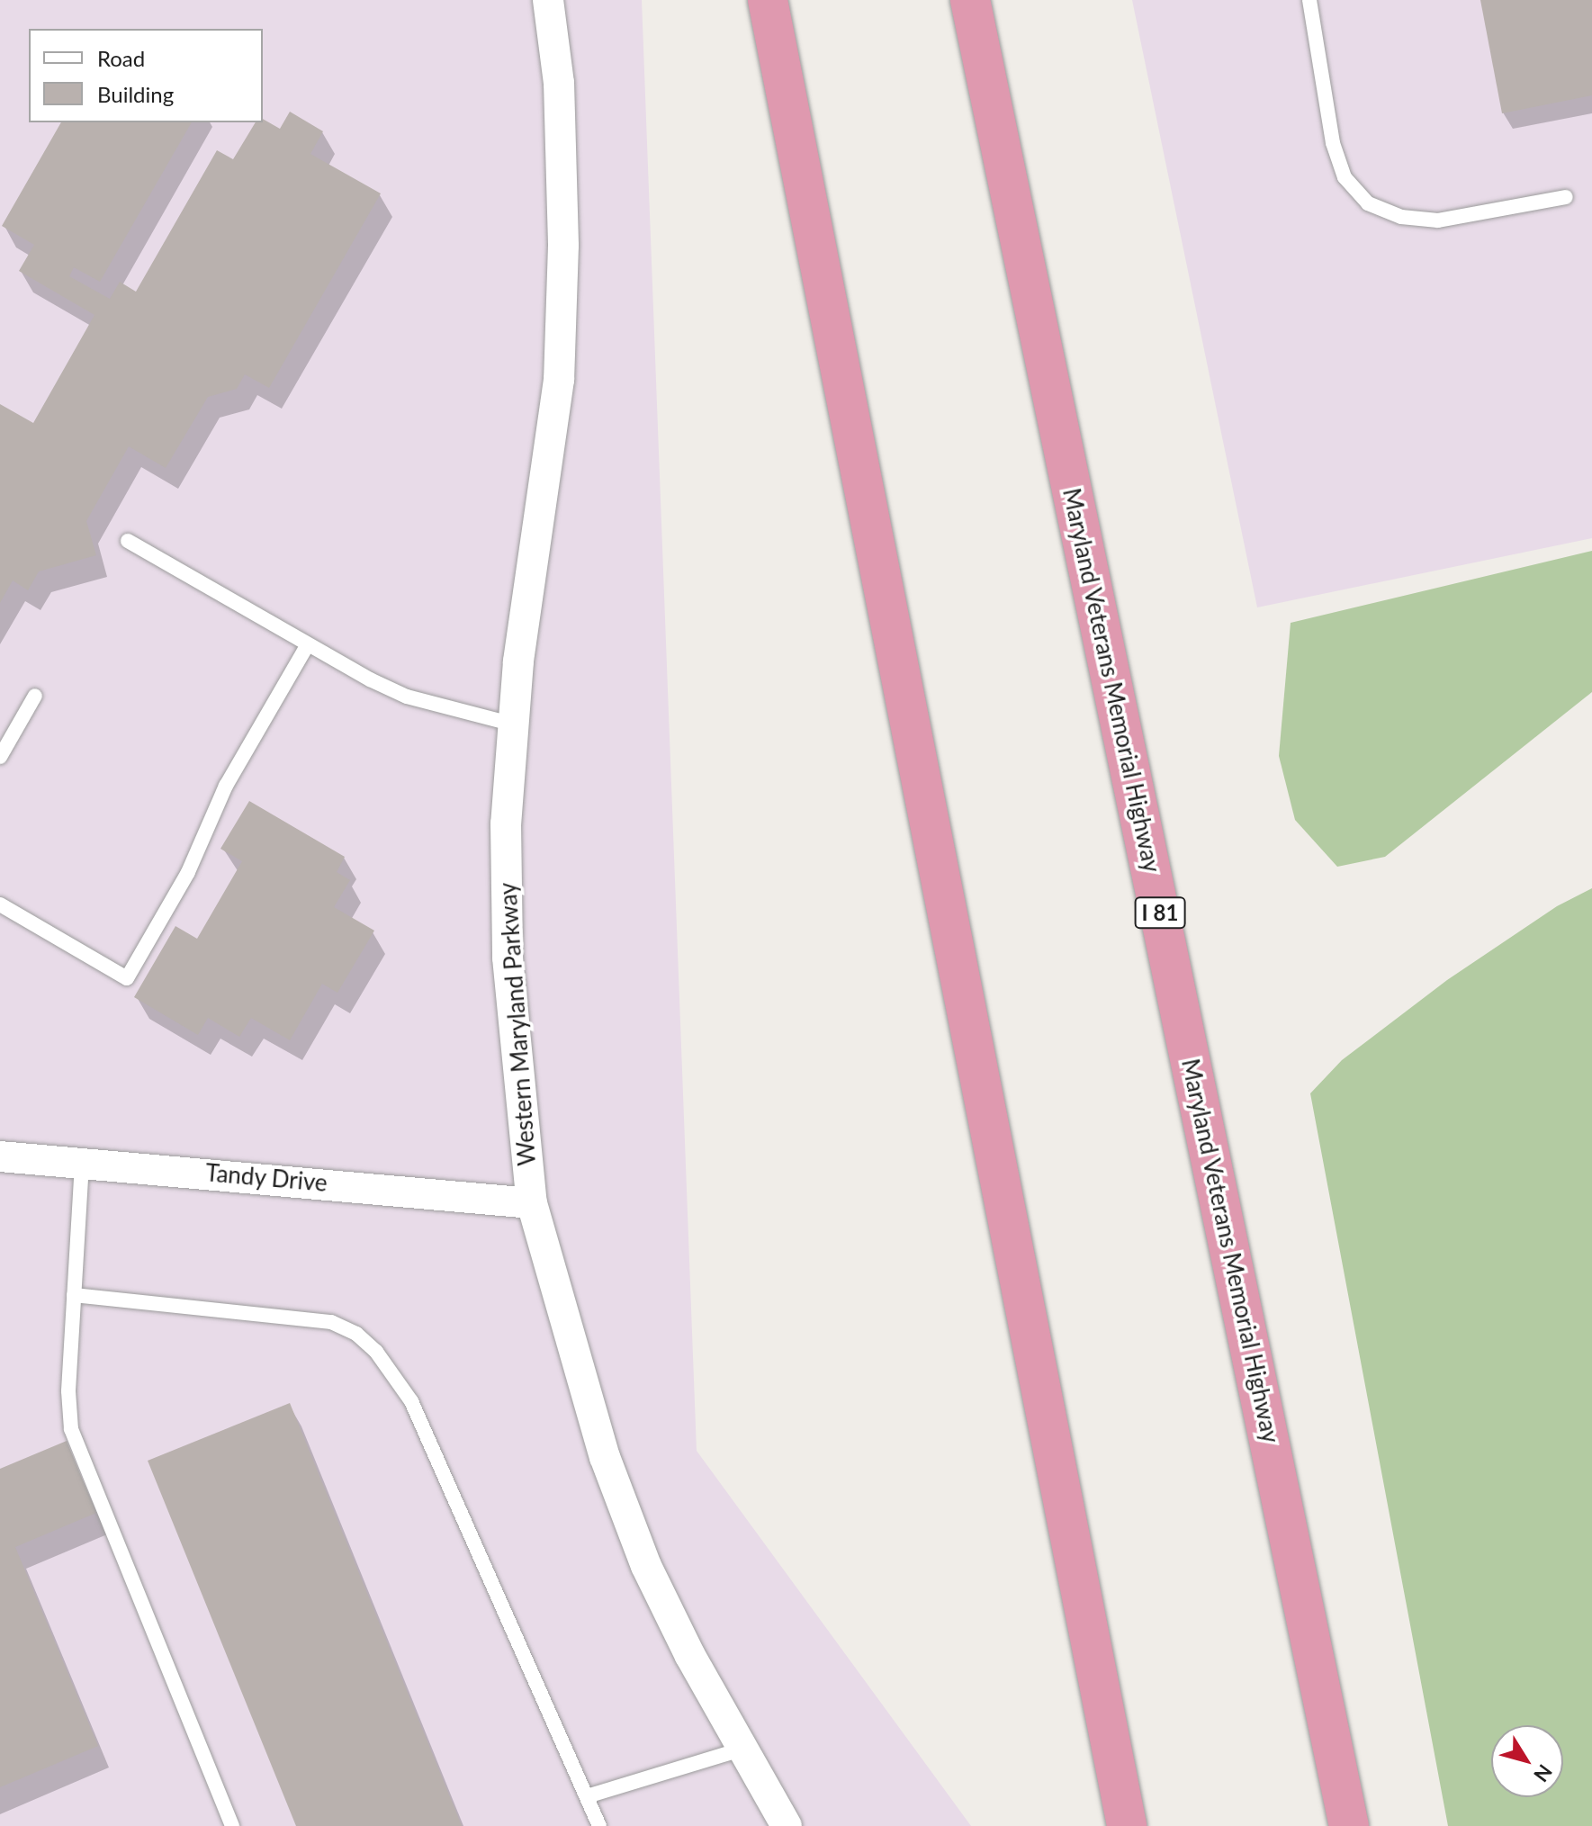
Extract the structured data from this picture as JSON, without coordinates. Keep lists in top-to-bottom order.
{
  "streets": {
    "highway": ["Maryland Veterans Memorial Highway", "I 81"],
    "street": ["Western Maryland Parkway", "Tandy Drive"]
  },
  "crossings": [
    ["Western Maryland Parkway", "Tandy Drive"]
  ],
  "legend": ["Road", "Building"],
  "north": "bottom right"
}
